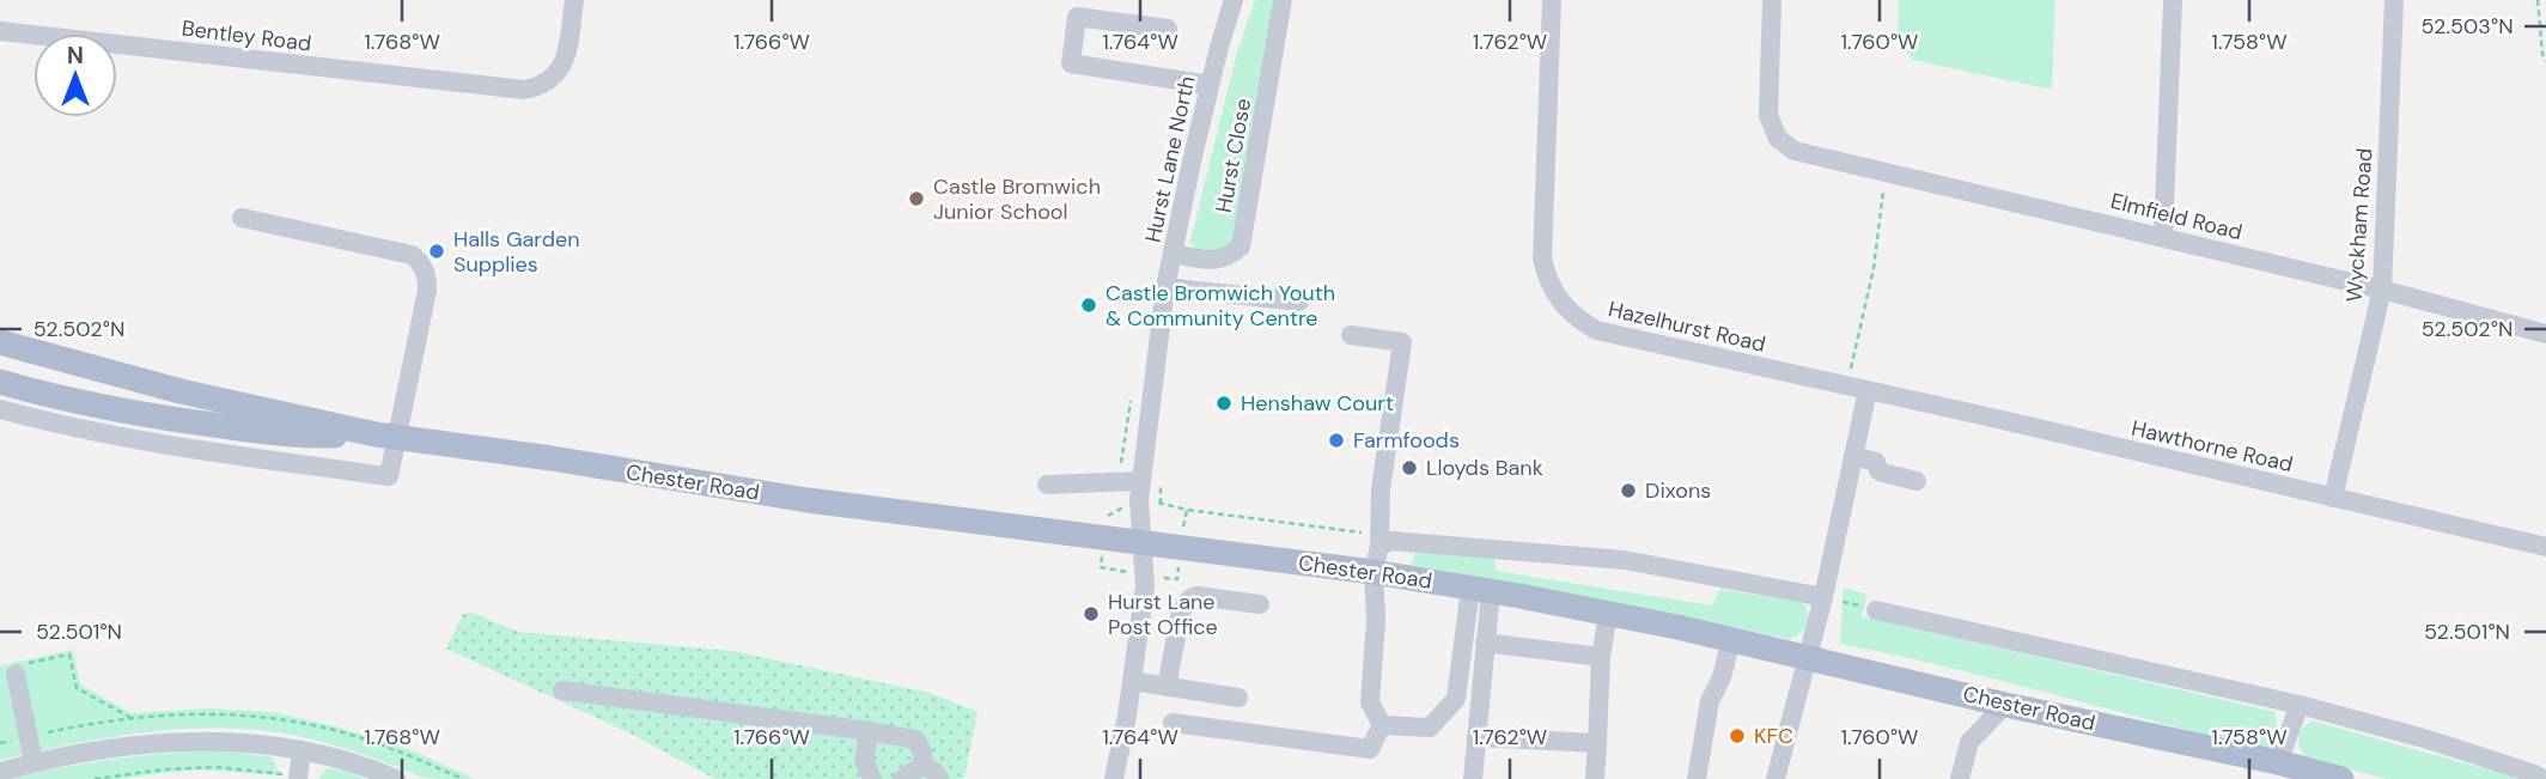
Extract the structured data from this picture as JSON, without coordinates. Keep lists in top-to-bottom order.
{
  "streets": {
    "main road": ["Chester Road"],
    "street": [
      "Bentley Road",
      "Hurst Close",
      "Hurst Lane North",
      "Elmfield Road",
      "Wyckham Road",
      "Hazelhurst Road",
      "Hawthorne Road"
    ]
  },
  "crossings": [
    ["Hurst Close", "Hurst Lane North"],
    ["Hurst Lane North", "Chester Road"],
    ["Elmfield Road", "Wyckham Road"],
    ["Wyckham Road", "Hawthorne Road"],
    ["Hazelhurst Road", "Hawthorne Road"]
  ],
  "places": [
    "Castle Bromwich Junior School",
    "Halls Garden Supplies",
    "Castle Bromwich Youth & Community Centre",
    "Henshaw Court",
    "Farmfoods",
    "Lloyds Bank",
    "Dixons",
    "Hurst Lane Post Office",
    "KFC"
  ],
  "north": "top",
  "coordinates": [
    "52.503°N",
    "1.768°W",
    "1.766°W",
    "1.764°W",
    "1.762°W",
    "1.760°W",
    "1.758°W",
    "52.502°N",
    "52.501°N"
  ]
}
